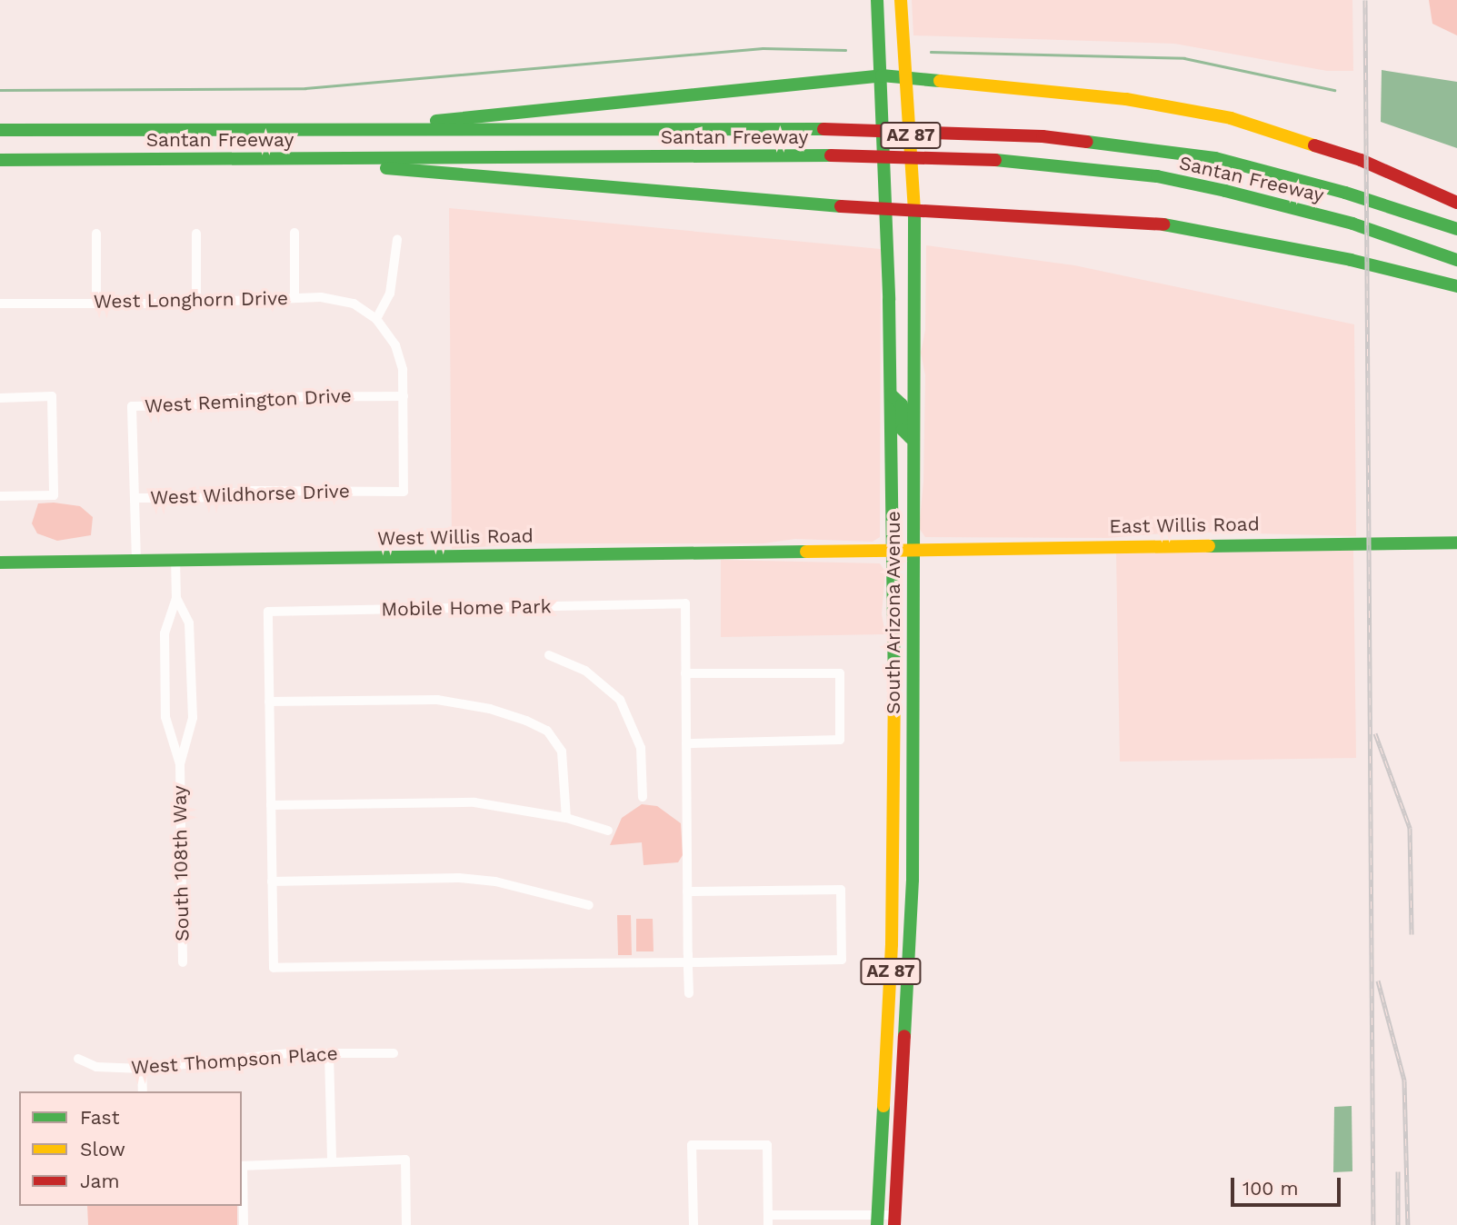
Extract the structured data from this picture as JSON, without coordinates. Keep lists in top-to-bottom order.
{
  "streets": {
    "main road": [
      "AZ 87",
      "Santan Freeway",
      "East Willis Road",
      "West Willis Road",
      "South Arizona Avenue"
    ],
    "street": [
      "West Longhorn Drive",
      "West Remington Drive",
      "West Wildhorse Drive",
      "Mobile Home Park",
      "South 108th Way",
      "West Thompson Place"
    ]
  },
  "crossings": [
    ["West Remington Drive", "West Wildhorse Drive"],
    ["East Willis Road", "West Willis Road"],
    ["East Willis Road", "South Arizona Avenue"],
    ["West Willis Road", "South Arizona Avenue"],
    ["West Willis Road", "South 108th Way"]
  ],
  "legend": ["Fast", "Slow", "Jam"],
  "scale_bar": "100 m"
}
